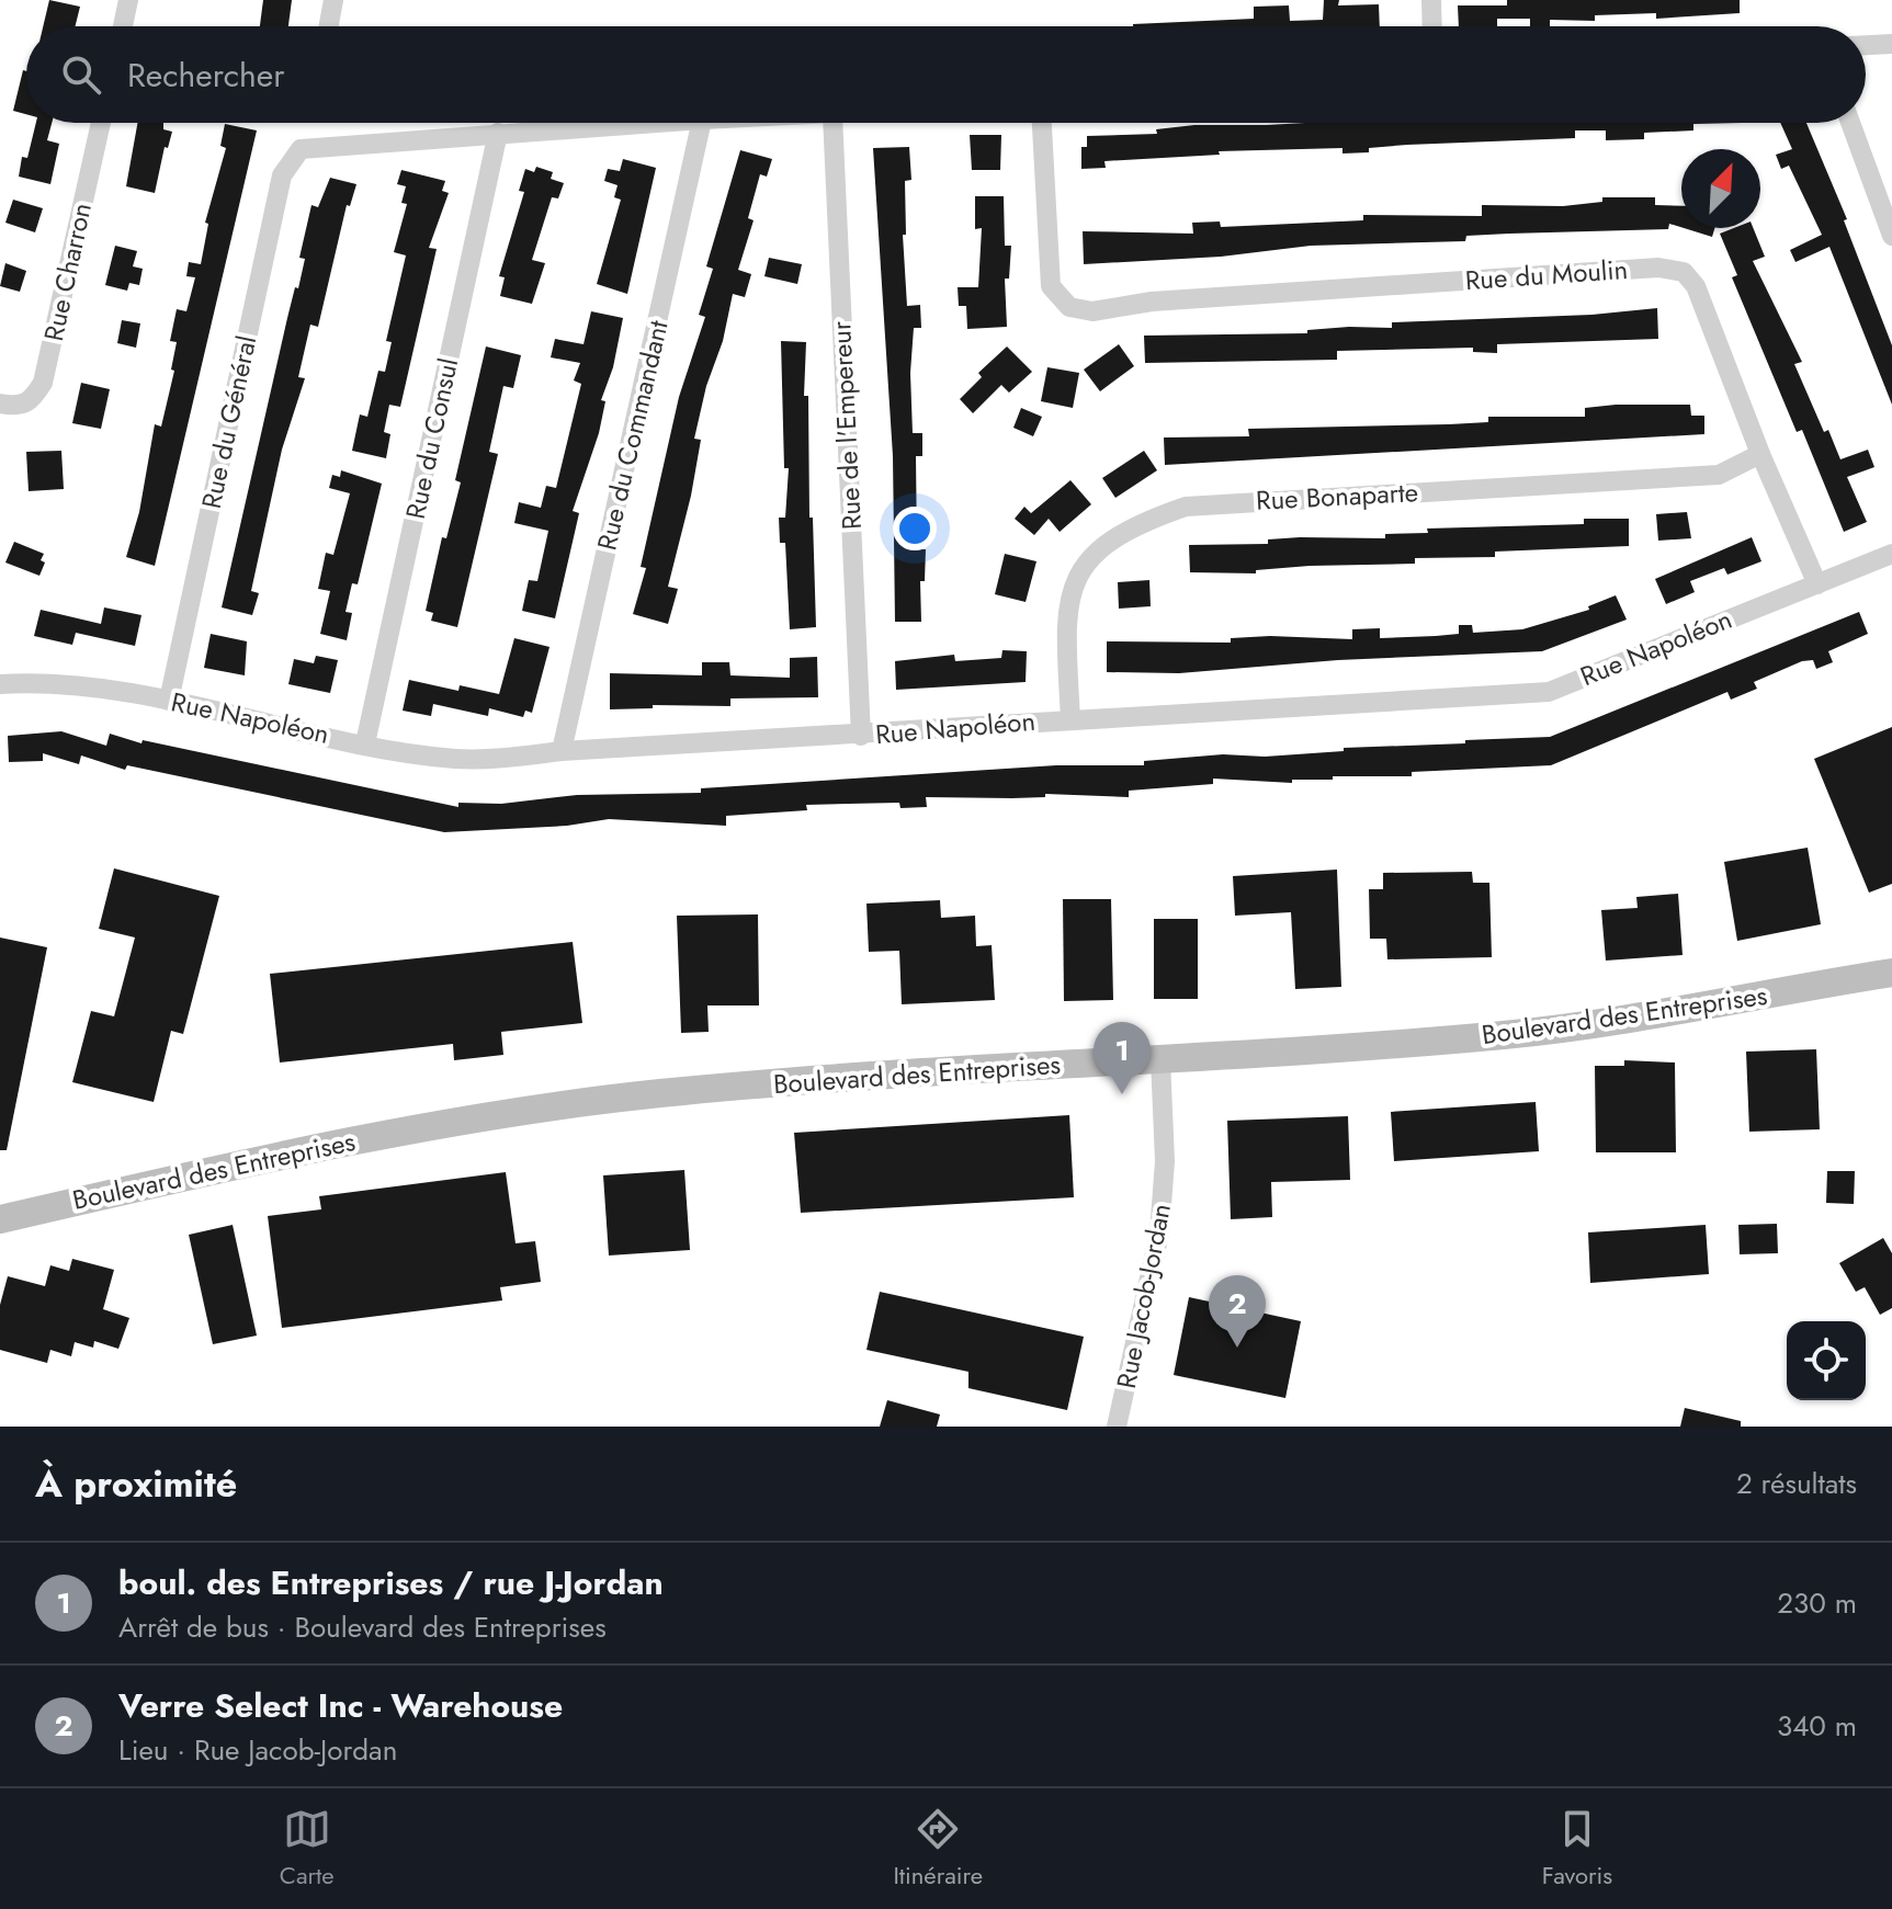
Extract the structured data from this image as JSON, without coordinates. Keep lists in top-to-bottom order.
{
  "streets": {
    "street": [
      "Rue Charron",
      "Rue du Moulin",
      "Rue du Général",
      "Rue de l'Empereur",
      "Rue du Commandant",
      "Rue du Consul",
      "Rue Bonaparte",
      "Rue Napoléon",
      "Boulevard des Entreprises",
      "Rue Jacob-Jordan"
    ]
  },
  "crossings": [
    ["Rue du Moulin", "Rue Bonaparte"],
    ["Rue du Moulin", "Rue Napoléon"],
    ["Rue du Général", "Rue du Consul"],
    ["Rue du Général", "Rue Napoléon"],
    ["Rue de l'Empereur", "Rue Napoléon"],
    ["Rue du Commandant", "Rue Napoléon"],
    ["Rue du Consul", "Rue Napoléon"],
    ["Rue Bonaparte", "Rue Napoléon"],
    ["Boulevard des Entreprises", "Rue Jacob-Jordan"]
  ],
  "north": "top right",
  "page": {
    "search": "Rechercher",
    "pins": ["1", "2"],
    "heading": ["À proximité", "2 résultats"],
    "list": [
      {
        "mark": "1",
        "name": "boul. des Entreprises / rue J-Jordan",
        "note": "Arrêt de bus · Boulevard des Entreprises",
        "value": "230 m"
      },
      {
        "mark": "2",
        "name": "Verre Select Inc - Warehouse",
        "note": "Lieu · Rue Jacob-Jordan",
        "value": "340 m"
      }
    ],
    "nav": ["Carte", "Itinéraire", "Favoris"]
  }
}
